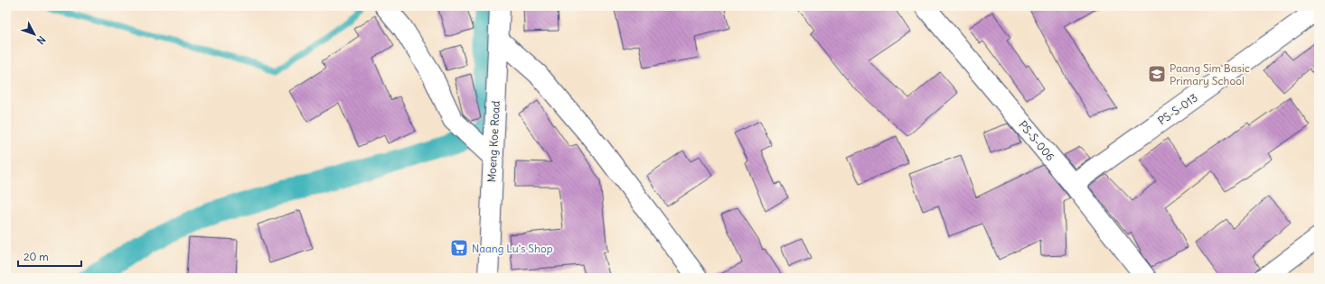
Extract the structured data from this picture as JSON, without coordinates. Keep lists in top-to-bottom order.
{
  "streets": {
    "street": ["PS-S-013", "PS-S-006", "Moeng Koe Road"]
  },
  "crossings": [
    ["PS-S-013", "PS-S-006"]
  ],
  "places": {
    "school or university": ["Paang Sim Basic Primary School"],
    "supermarket": ["Naang Lu's Shop"]
  },
  "scale_bar": "20 m",
  "north": "bottom right"
}
